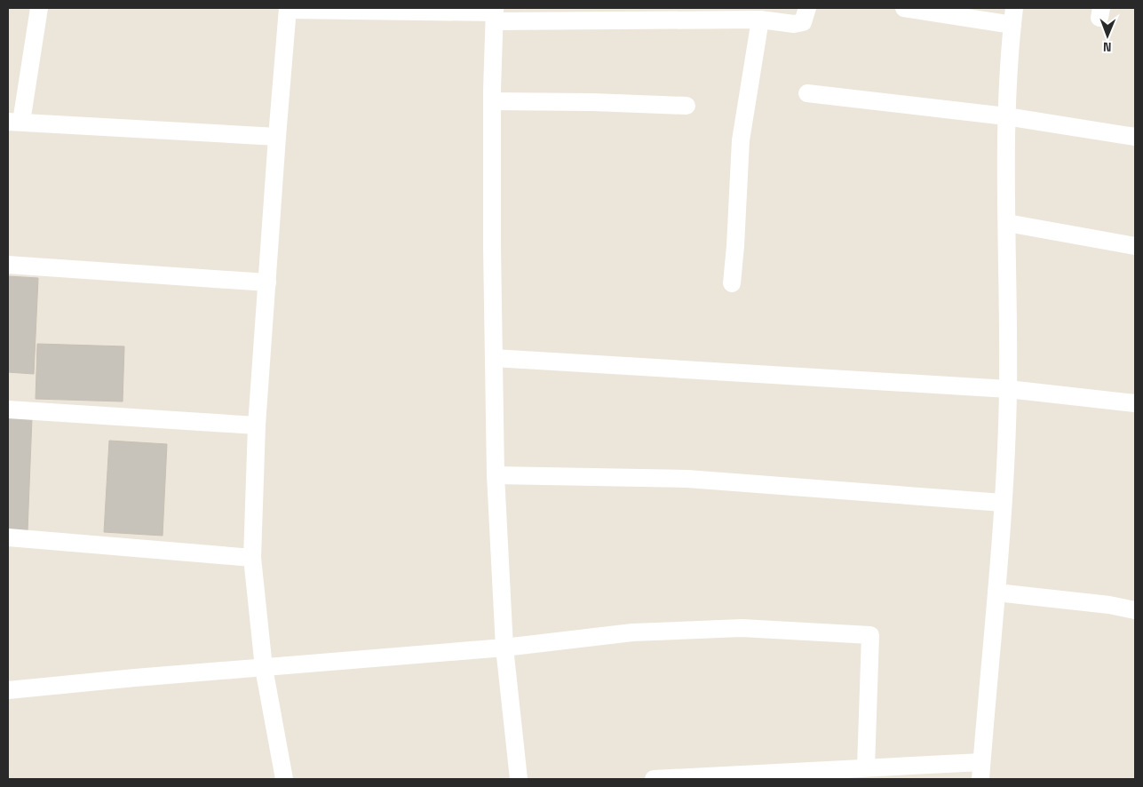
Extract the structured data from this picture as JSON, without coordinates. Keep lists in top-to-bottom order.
{
  "north": "bottom"
}
